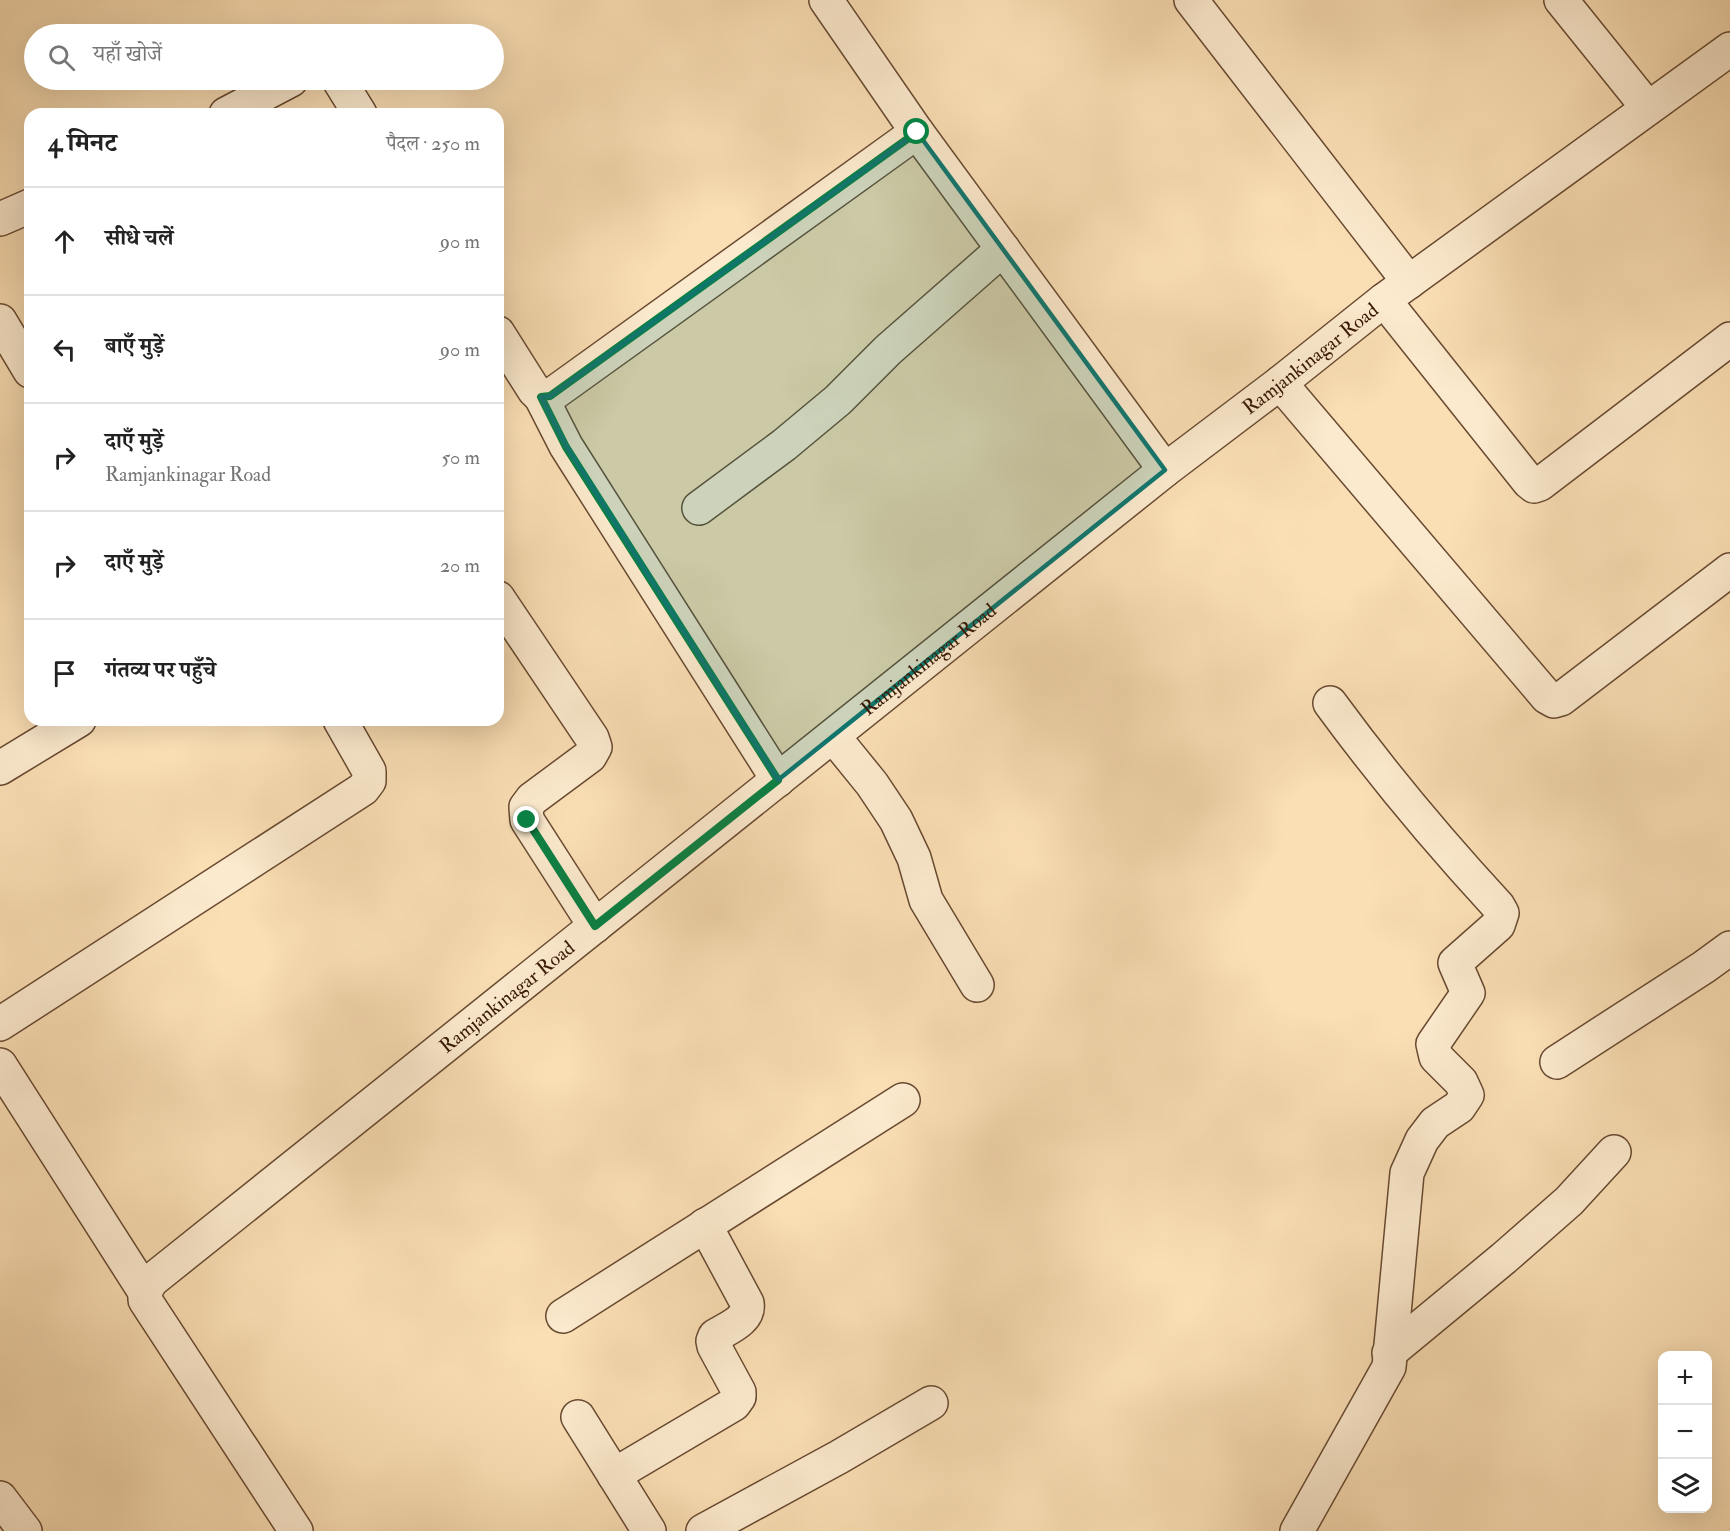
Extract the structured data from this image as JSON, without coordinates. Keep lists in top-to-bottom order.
{
  "streets": {
    "street": ["Ramjankinagar Road"]
  },
  "page": {
    "search": "यहाँ खोजें",
    "heading": ["4 मिनट", "पैदल · 250 m"],
    "list": [
      ["सीधे चलें", "90 m"],
      ["बाएँ मुड़ें", "90 m"],
      ["दाएँ मुड़ें", "Ramjankinagar Road", "50 m"],
      ["दाएँ मुड़ें", "20 m"],
      "गंतव्य पर पहुँचे"
    ],
    "map_buttons": ["+", "−"]
  }
}
